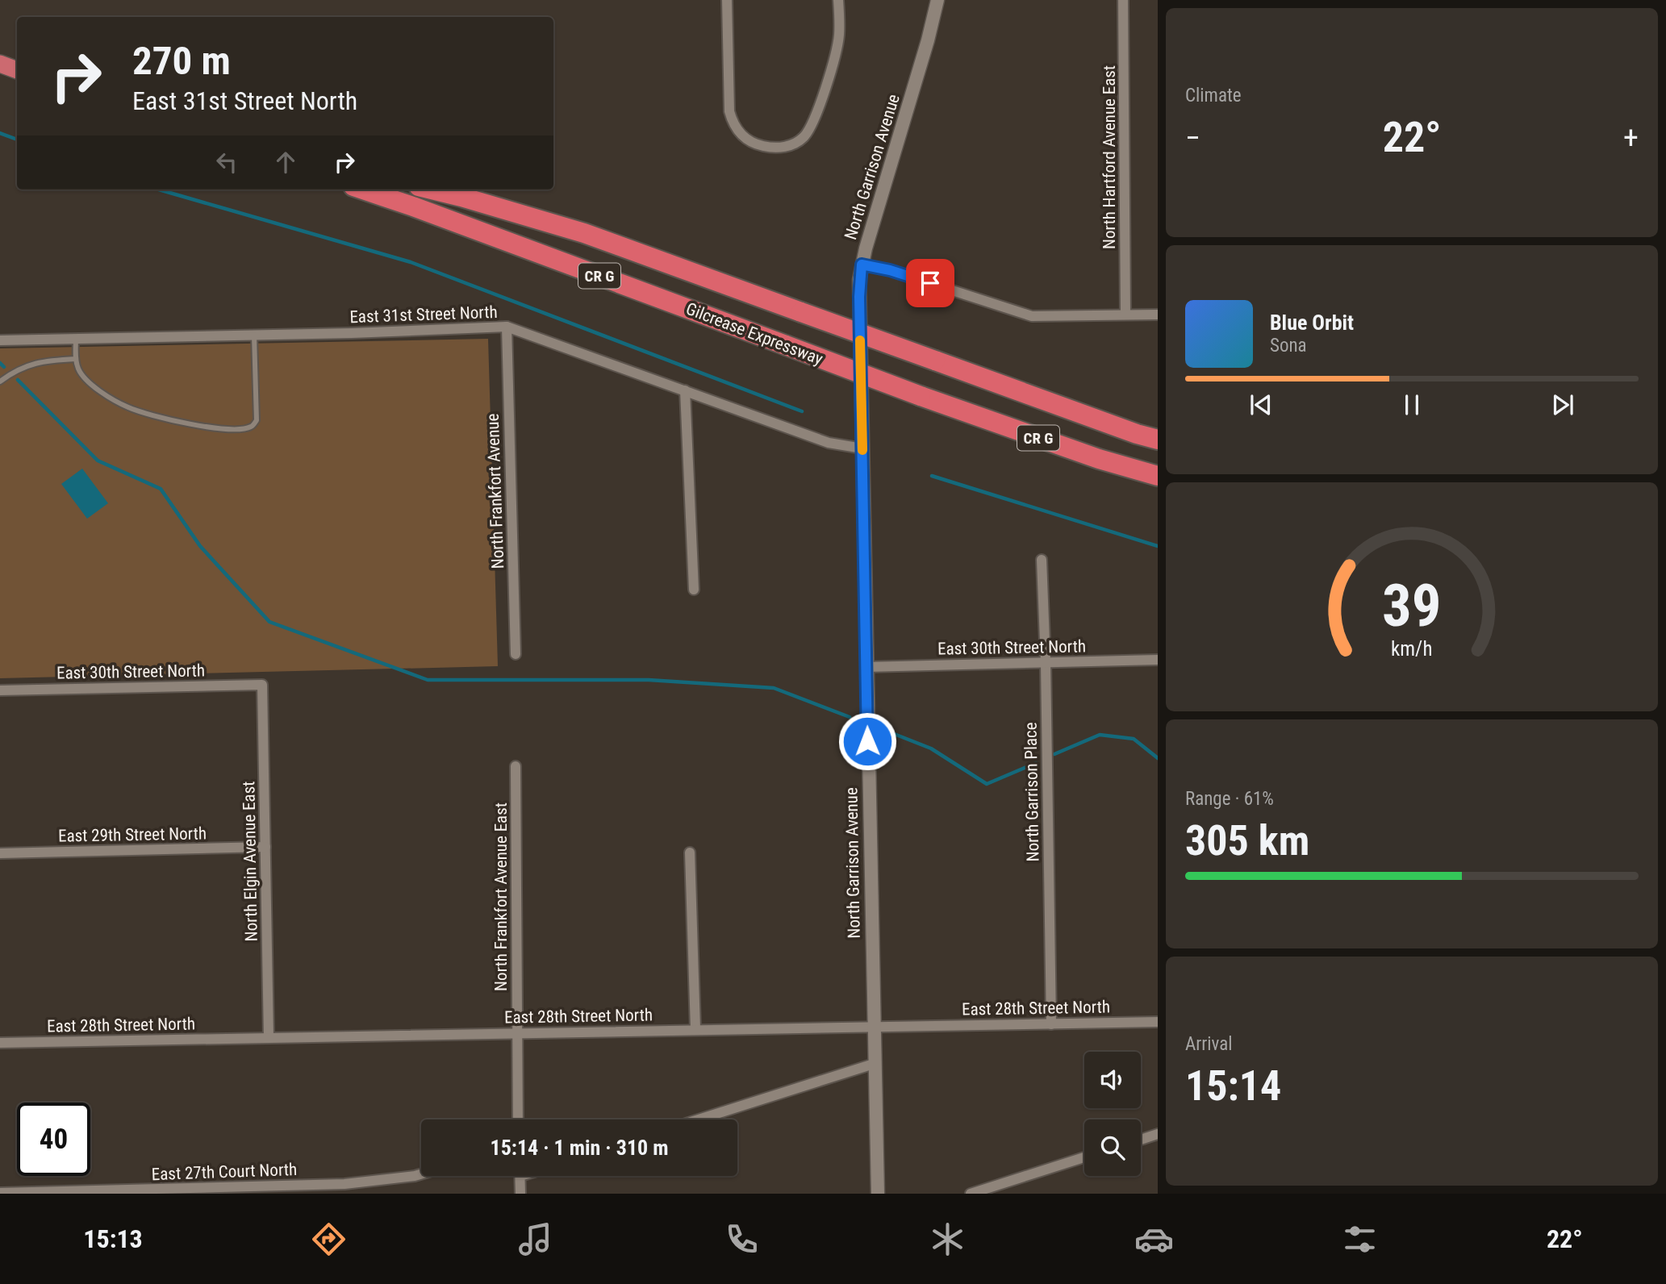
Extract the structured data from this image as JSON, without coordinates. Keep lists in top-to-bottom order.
{
  "streets": {
    "highway": ["CR G", "Gilcrease Expressway"],
    "street": [
      "North Hartford Avenue East",
      "North Garrison Avenue",
      "East 31st Street North",
      "North Frankfort Avenue",
      "East 30th Street North",
      "North Garrison Place",
      "East 29th Street North",
      "North Elgin Avenue East",
      "North Frankfort Avenue East",
      "East 28th Street North",
      "East 27th Court North"
    ]
  },
  "crossings": [
    ["North Garrison Avenue", "East 31st Street North"],
    ["North Garrison Avenue", "East 30th Street North"],
    ["North Garrison Avenue", "East 28th Street North"],
    ["CR G", "Gilcrease Expressway"],
    ["East 31st Street North", "North Frankfort Avenue"],
    ["East 30th Street North", "North Garrison Place"],
    ["East 30th Street North", "North Elgin Avenue East"],
    ["North Garrison Place", "East 28th Street North"],
    ["East 29th Street North", "North Elgin Avenue East"],
    ["North Elgin Avenue East", "East 28th Street North"],
    ["North Frankfort Avenue East", "East 28th Street North"]
  ],
  "page": {
    "tile": [
      "Climate",
      ["Range · 61%", "305 km"],
      ["Arrival", "15:14"]
    ],
    "turn": ["270 m", "East 31st Street North"],
    "heat": ["−", "22°", "+"],
    "song": ["Blue Orbit", "Sona"],
    "limit": "40",
    "trip": "15:14 · 1 min · 310 m",
    "tabs": ["15:13", "22°"],
    "gauge": ["39", "km/h"]
  }
}
